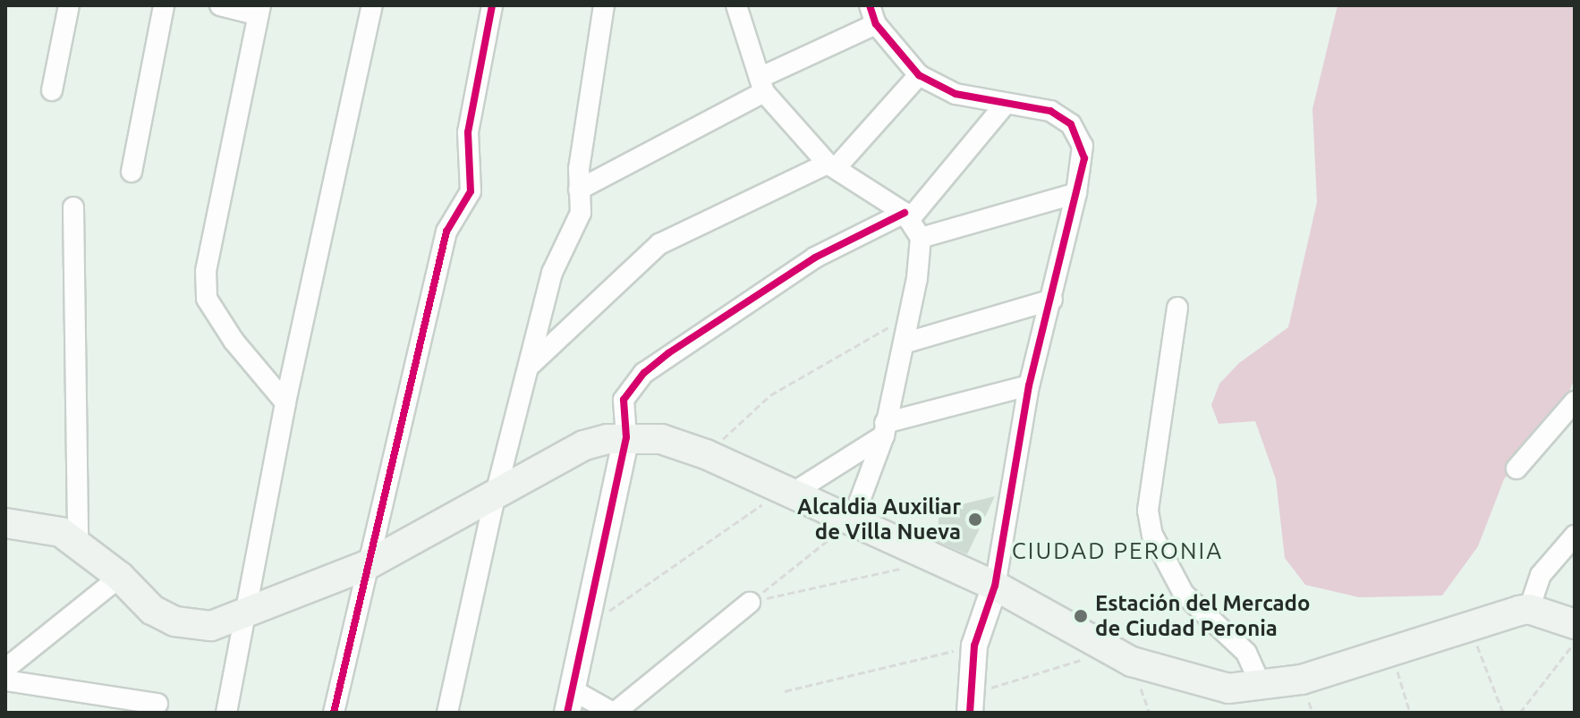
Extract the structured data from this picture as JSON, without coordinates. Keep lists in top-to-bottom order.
{
  "districts": ["CIUDAD PERONIA"],
  "places": ["Alcaldia Auxiliar de Villa Nueva", "Estación del Mercado de Ciudad Peronia"]
}
